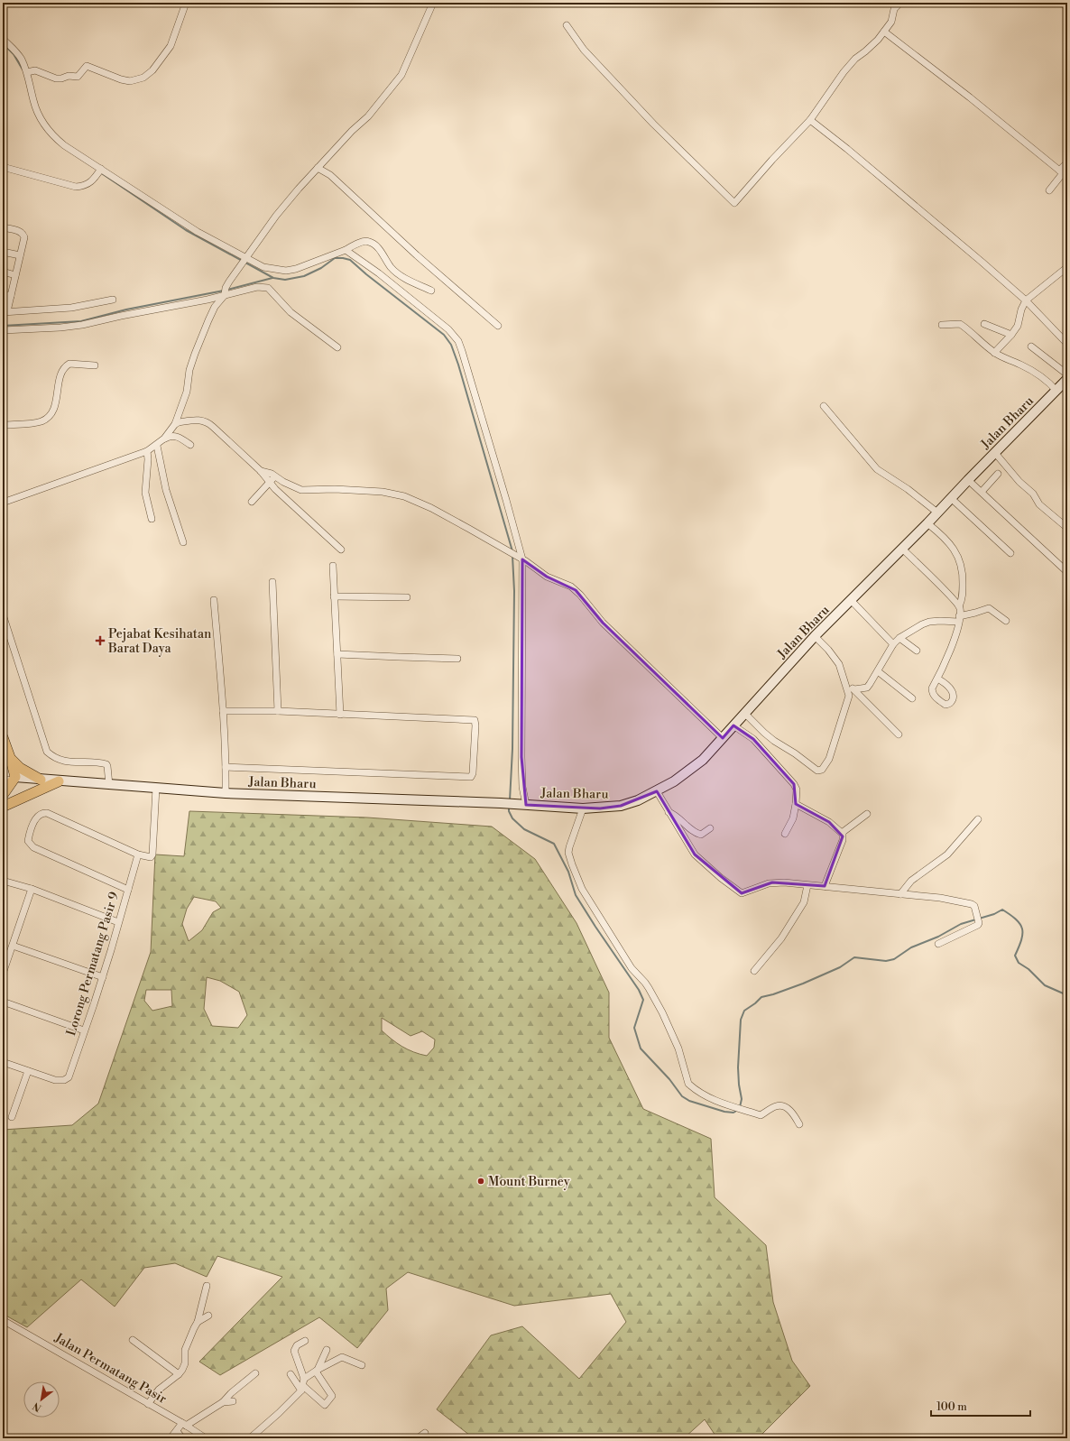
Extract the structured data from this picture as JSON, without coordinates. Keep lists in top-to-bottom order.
{
  "streets": {
    "main road": ["Jalan Bharu"],
    "street": ["Lorong Permatang Pasir 9", "Jalan Permatang Pasir"]
  },
  "places": {
    "health": ["Pejabat Kesihatan Barat Daya"],
    "other": ["Mount Burney"]
  },
  "scale_bar": "100 m",
  "north": "bottom left"
}
